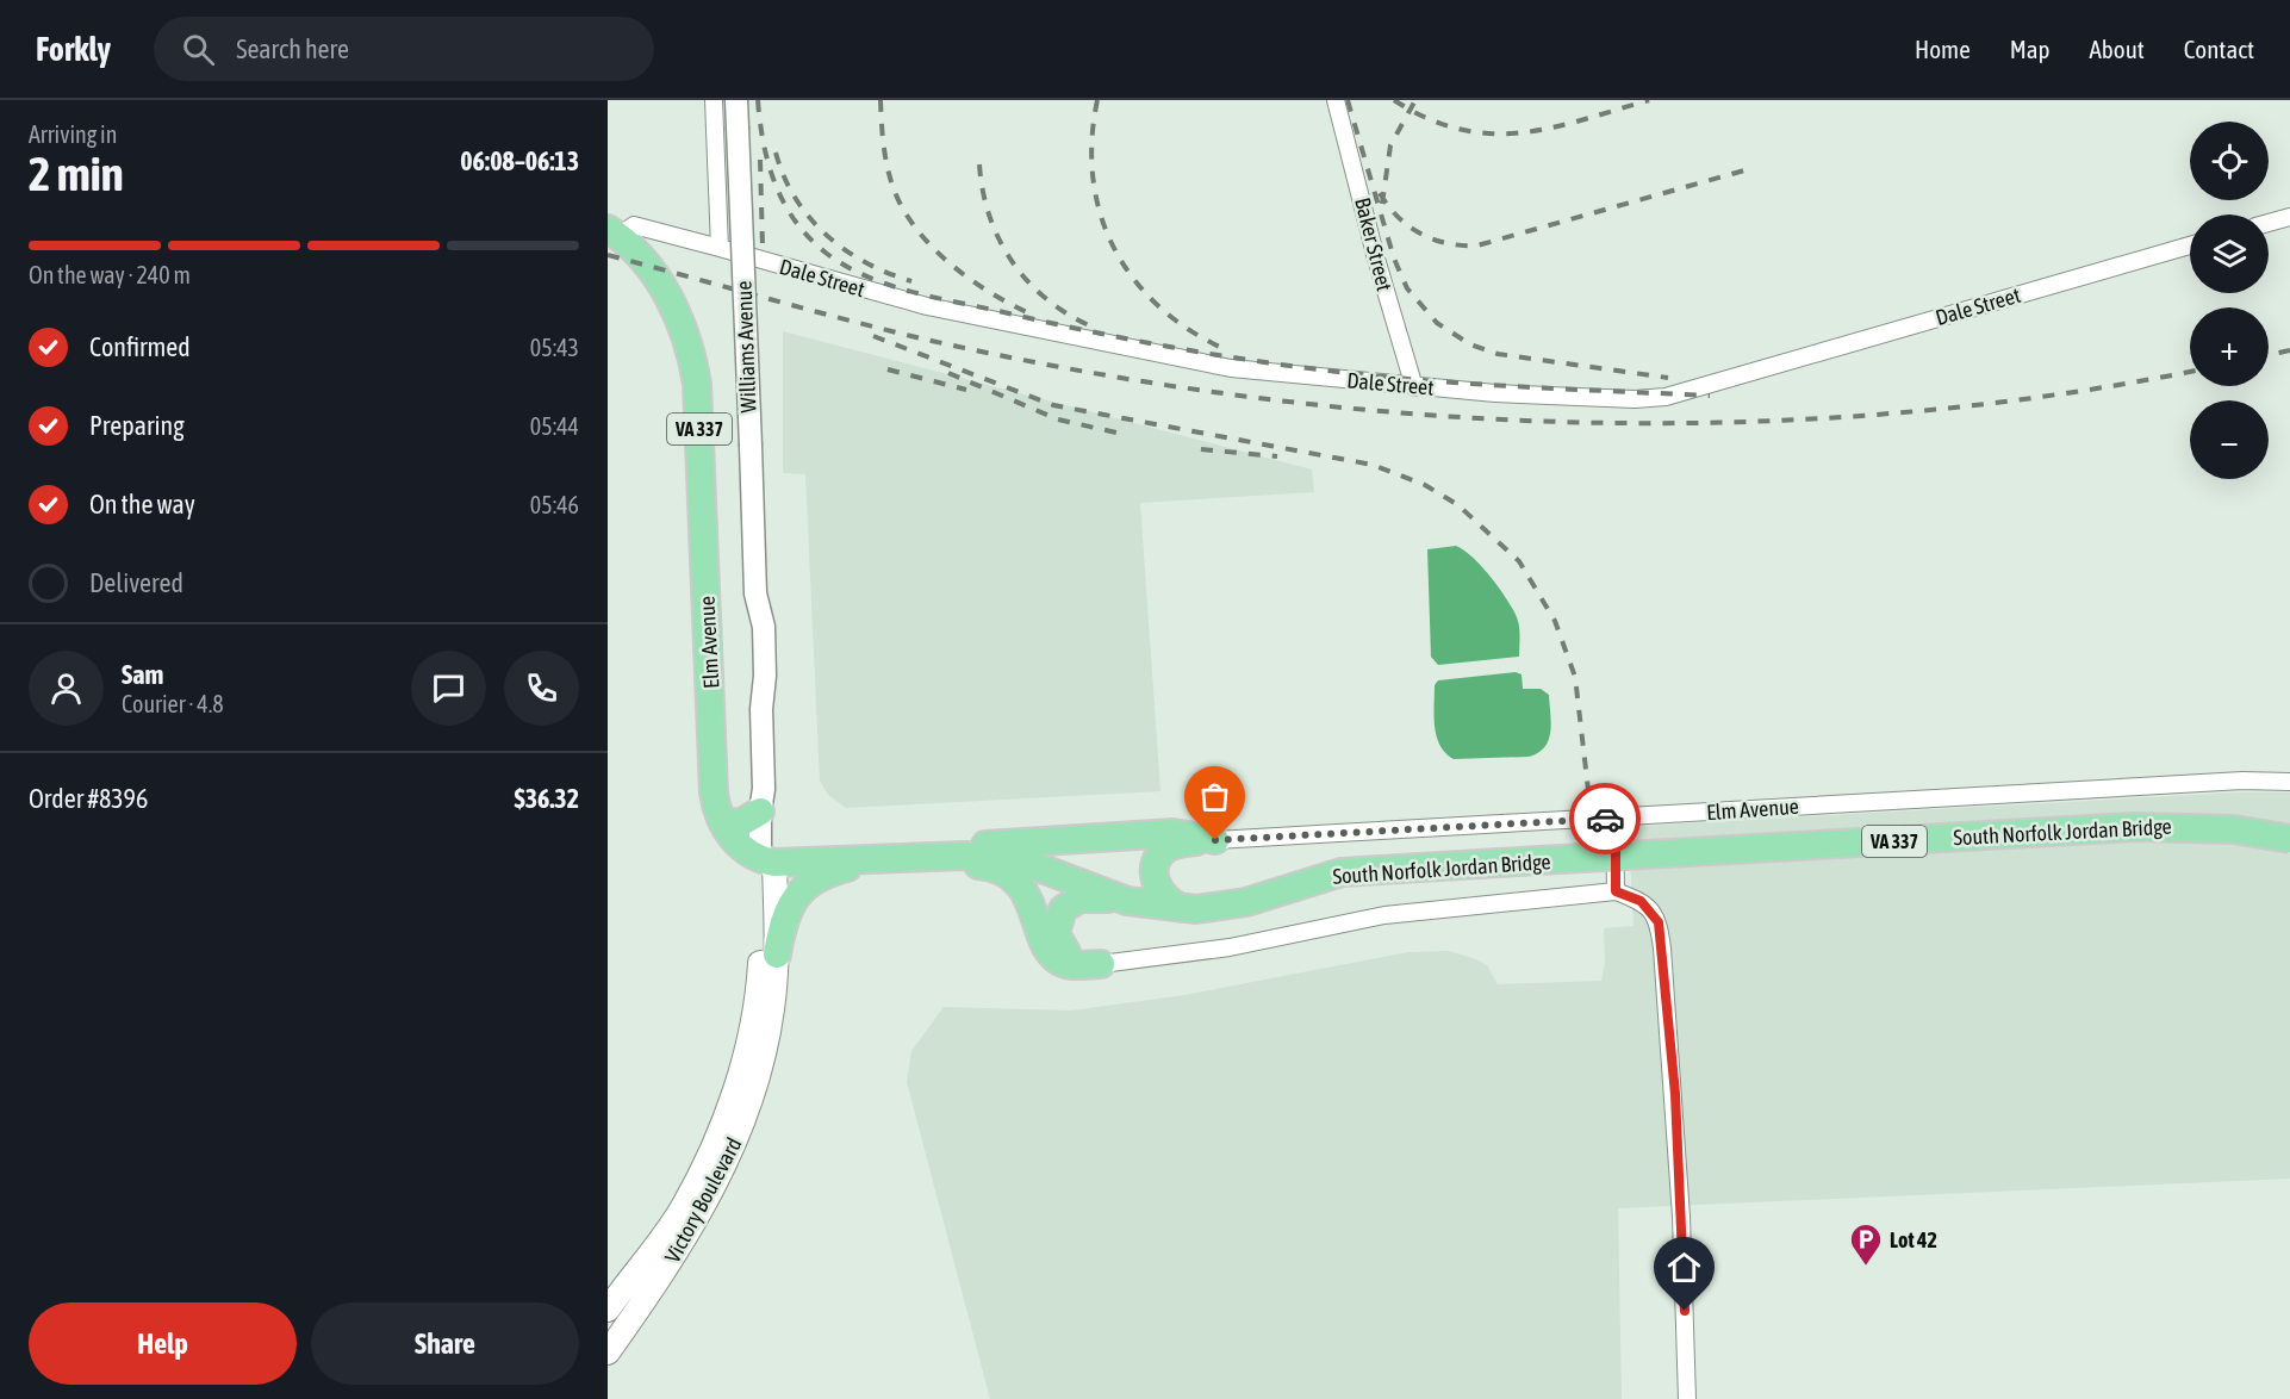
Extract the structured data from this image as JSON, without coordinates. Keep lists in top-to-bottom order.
{
  "streets": {
    "main road": [
      "VA 337",
      "Elm Avenue",
      "South Norfolk Jordan Bridge",
      "Victory Boulevard"
    ],
    "street": ["Baker Street", "Dale Street", "Williams Avenue"]
  },
  "crossings": [
    ["Baker Street", "Dale Street"],
    ["Dale Street", "Elm Avenue"],
    ["Williams Avenue", "Elm Avenue"],
    ["Williams Avenue", "Victory Boulevard"],
    ["VA 337", "South Norfolk Jordan Bridge"],
    ["Elm Avenue", "Victory Boulevard"]
  ],
  "places": {
    "parking": ["Lot 42"]
  },
  "page": {
    "header": "Forkly",
    "search": "Search here",
    "nav": [
      "Home",
      "Map",
      "About",
      "Contact"
    ],
    "heading": ["2 min", "Arriving in", "06:08–06:13"],
    "panel": [
      "Sam",
      "Courier · 4.8",
      "Order #8396",
      "$36.32"
    ],
    "map_buttons": ["+", "−"],
    "bar": "On the way · 240 m",
    "list": [
      ["Confirmed", "05:43"],
      ["Preparing", "05:44"],
      ["On the way", "05:46"],
      "Delivered"
    ],
    "buttons": ["Help", "Share"]
  }
}
